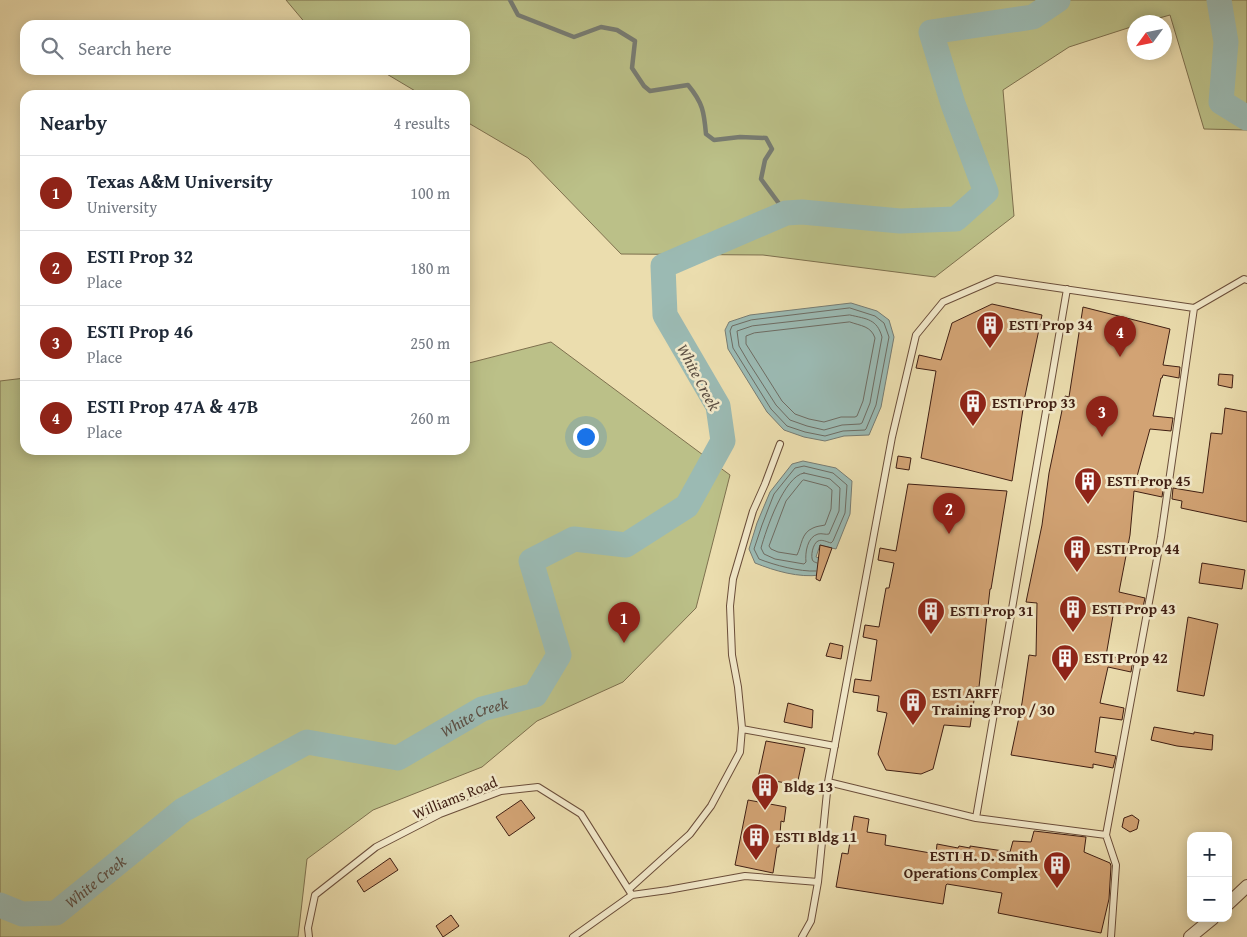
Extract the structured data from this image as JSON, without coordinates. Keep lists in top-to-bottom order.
{
  "streets": {
    "lane": ["Williams Road"]
  },
  "water": ["White Creek"],
  "places": {
    "building": [
      "ESTI Prop 34",
      "ESTI Prop 33",
      "ESTI Prop 45",
      "ESTI Prop 44",
      "ESTI Prop 43",
      "ESTI Prop 31",
      "ESTI Prop 42",
      "ESTI ARFF Training Prop / 30",
      "Bldg 13",
      "ESTI Bldg 11",
      "ESTI H. D. Smith Operations Complex"
    ]
  },
  "north": "bottom left",
  "page": {
    "search": "Search here",
    "heading": ["Nearby", "4 results"],
    "list": [
      {
        "mark": "1",
        "name": "Texas A&M University",
        "note": "University",
        "value": "100 m"
      },
      {
        "mark": "2",
        "name": "ESTI Prop 32",
        "note": "Place",
        "value": "180 m"
      },
      {
        "mark": "3",
        "name": "ESTI Prop 46",
        "note": "Place",
        "value": "250 m"
      },
      {
        "mark": "4",
        "name": "ESTI Prop 47A & 47B",
        "note": "Place",
        "value": "260 m"
      }
    ],
    "pins": [
      "4",
      "3",
      "2",
      "1"
    ],
    "map_buttons": ["+", "−"]
  }
}
